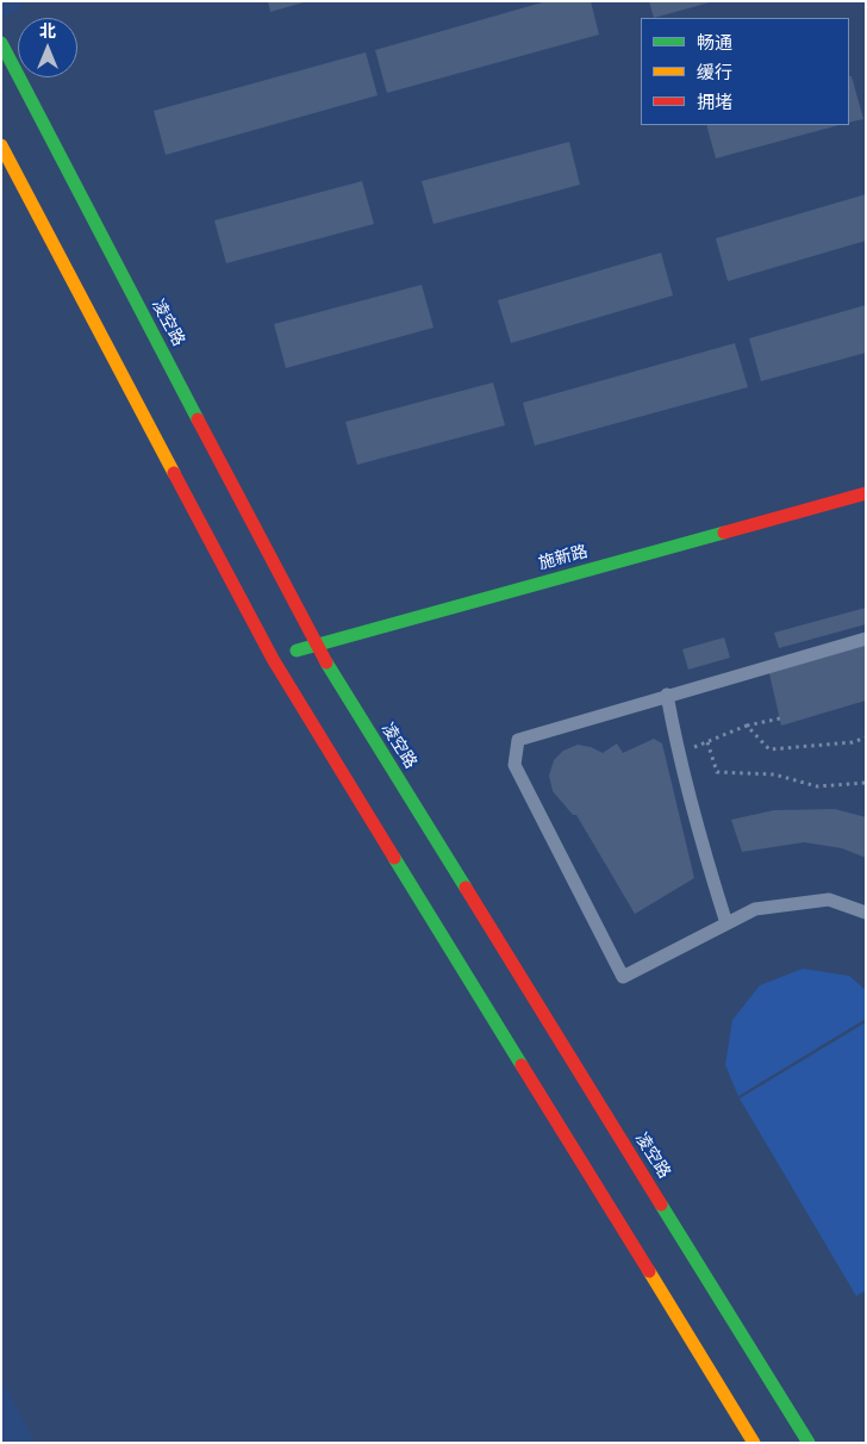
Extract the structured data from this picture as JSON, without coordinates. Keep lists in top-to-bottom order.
{
  "streets": {
    "main road": ["凌空路", "施新路"]
  },
  "crossings": [
    ["凌空路", "施新路"]
  ],
  "legend": ["畅通", "缓行", "拥堵"],
  "north": "top"
}
